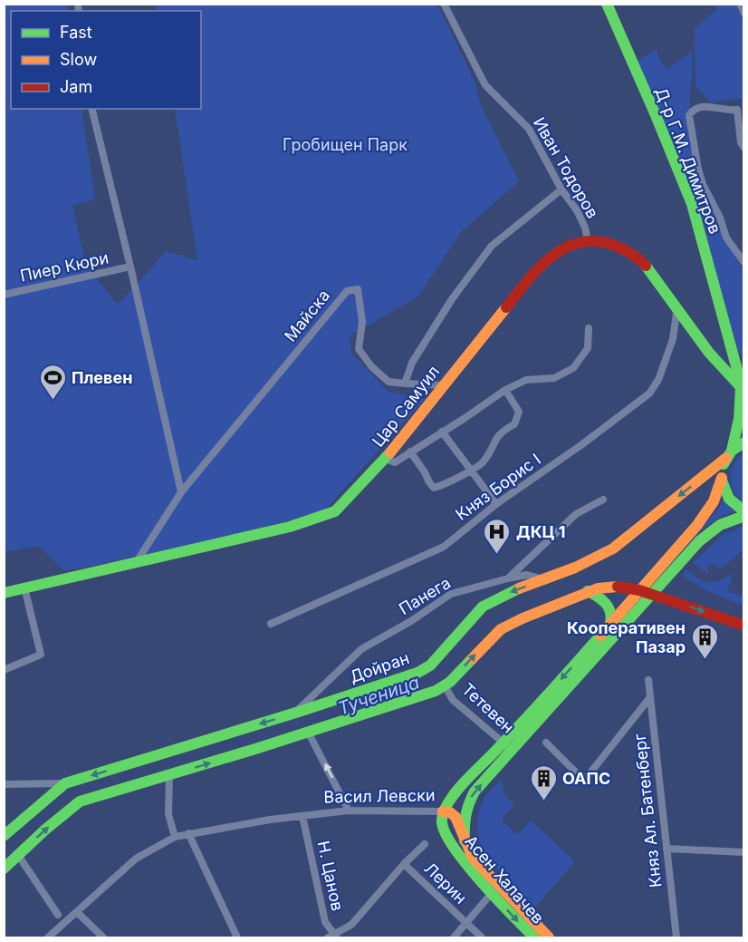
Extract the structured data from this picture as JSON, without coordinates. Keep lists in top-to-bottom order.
{
  "streets": {
    "street": [
      "Д-р Г.М. Димитров",
      "Иван Тодоров",
      "Пиер Кюри",
      "Майска",
      "Цар Самуил",
      "Княз Борис I",
      "Панега",
      "Дойран",
      "Тетевен",
      "Васил Левски",
      "Княз Ал. Батенберг",
      "Н. Цанов",
      "Асен Халачев",
      "Лерин"
    ]
  },
  "crossings": [
    ["Д-р Г.М. Димитров", "Цар Самуил"],
    ["Д-р Г.М. Димитров", "Дойран"],
    ["Д-р Г.М. Димитров", "Васил Левски"],
    ["Иван Тодоров", "Цар Самуил"],
    ["Майска", "Цар Самуил"],
    ["Цар Самуил", "Княз Борис I"],
    ["Панега", "Дойран"],
    ["Дойран", "Васил Левски"],
    ["Тетевен", "Васил Левски"],
    ["Васил Левски", "Н. Цанов"],
    ["Васил Левски", "Асен Халачев"]
  ],
  "water": ["Тученица"],
  "parks": ["Гробищен Парк"],
  "places": {
    "sports": ["Плевен"],
    "hospital": ["ДКЦ 1"],
    "building": ["Кооперативен Пазар", "ОАПС"]
  },
  "legend": ["Fast", "Slow", "Jam"]
}
